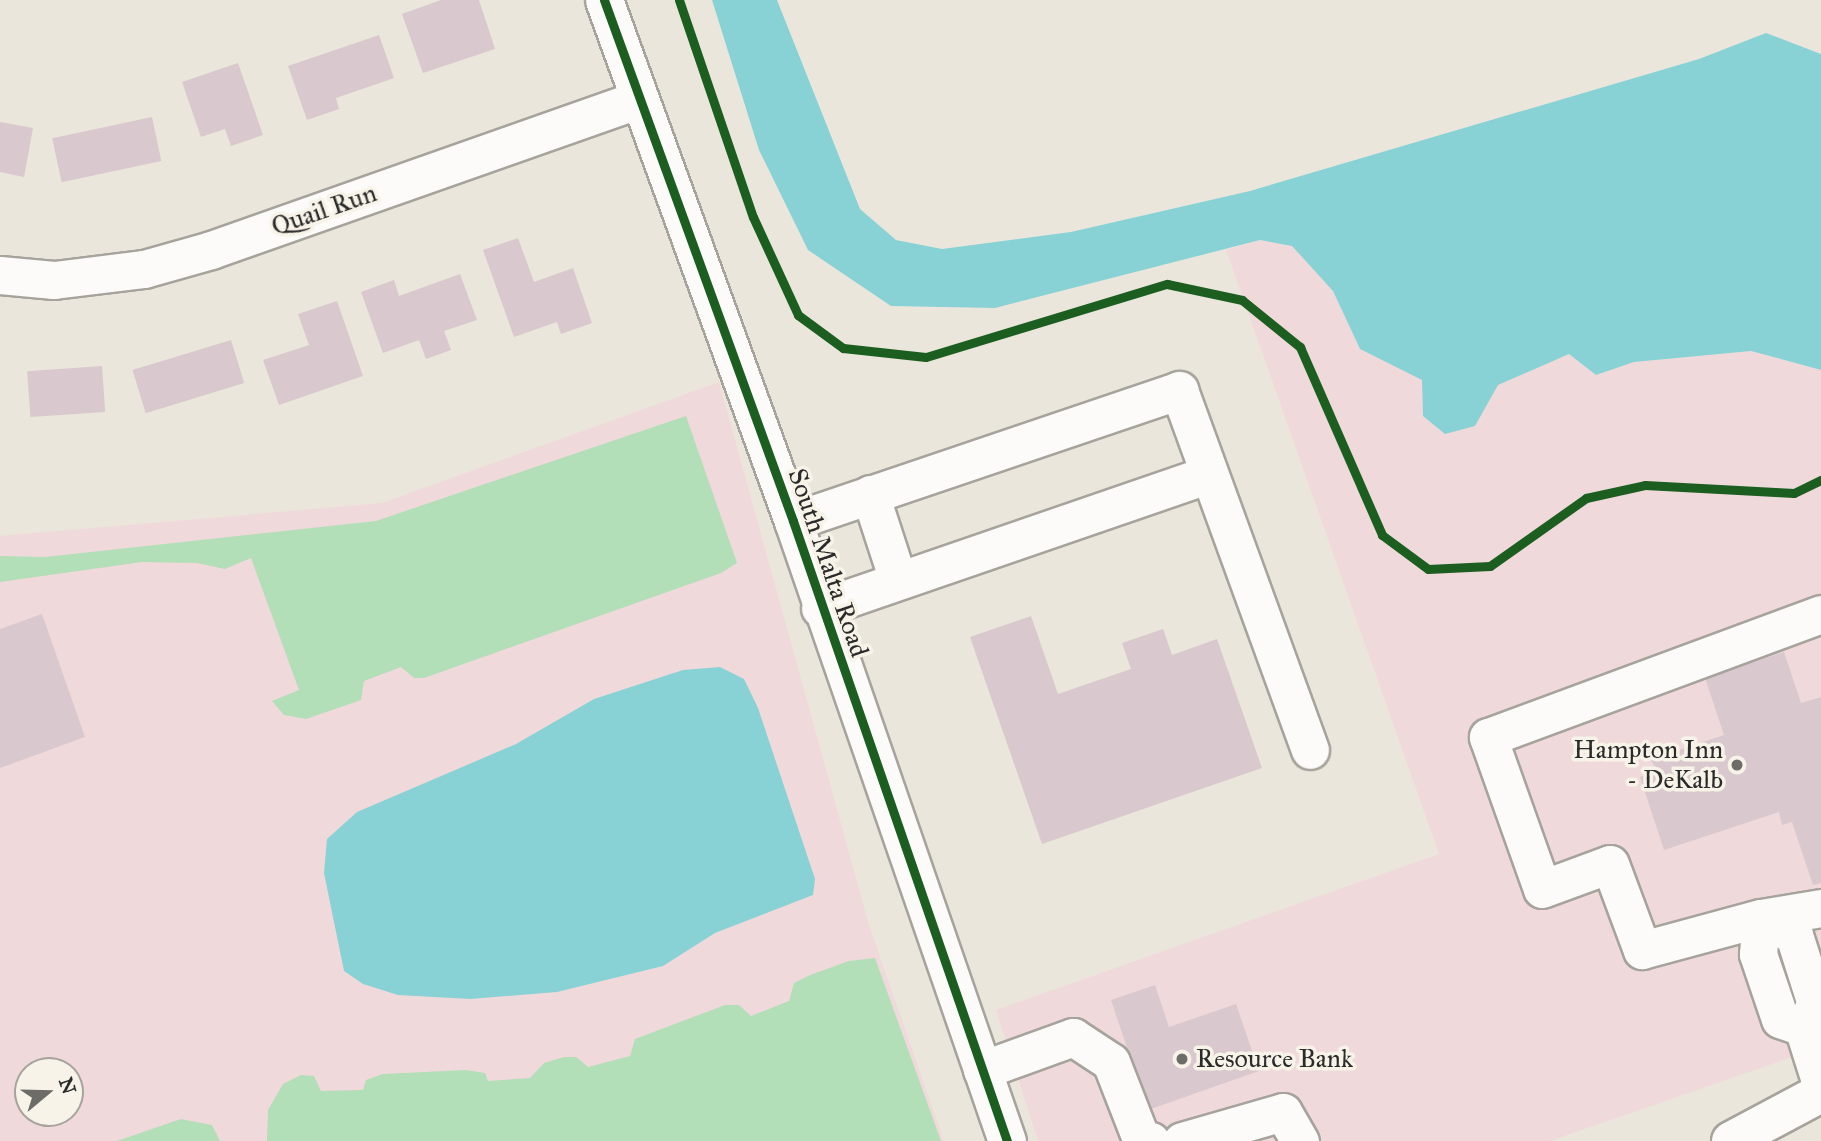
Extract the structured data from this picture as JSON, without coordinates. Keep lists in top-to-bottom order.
{
  "streets": {
    "street": ["Quail Run", "South Malta Road"]
  },
  "crossings": [
    ["Quail Run", "South Malta Road"]
  ],
  "places": ["Hampton Inn - DeKalb", "Resource Bank"],
  "north": "right"
}
